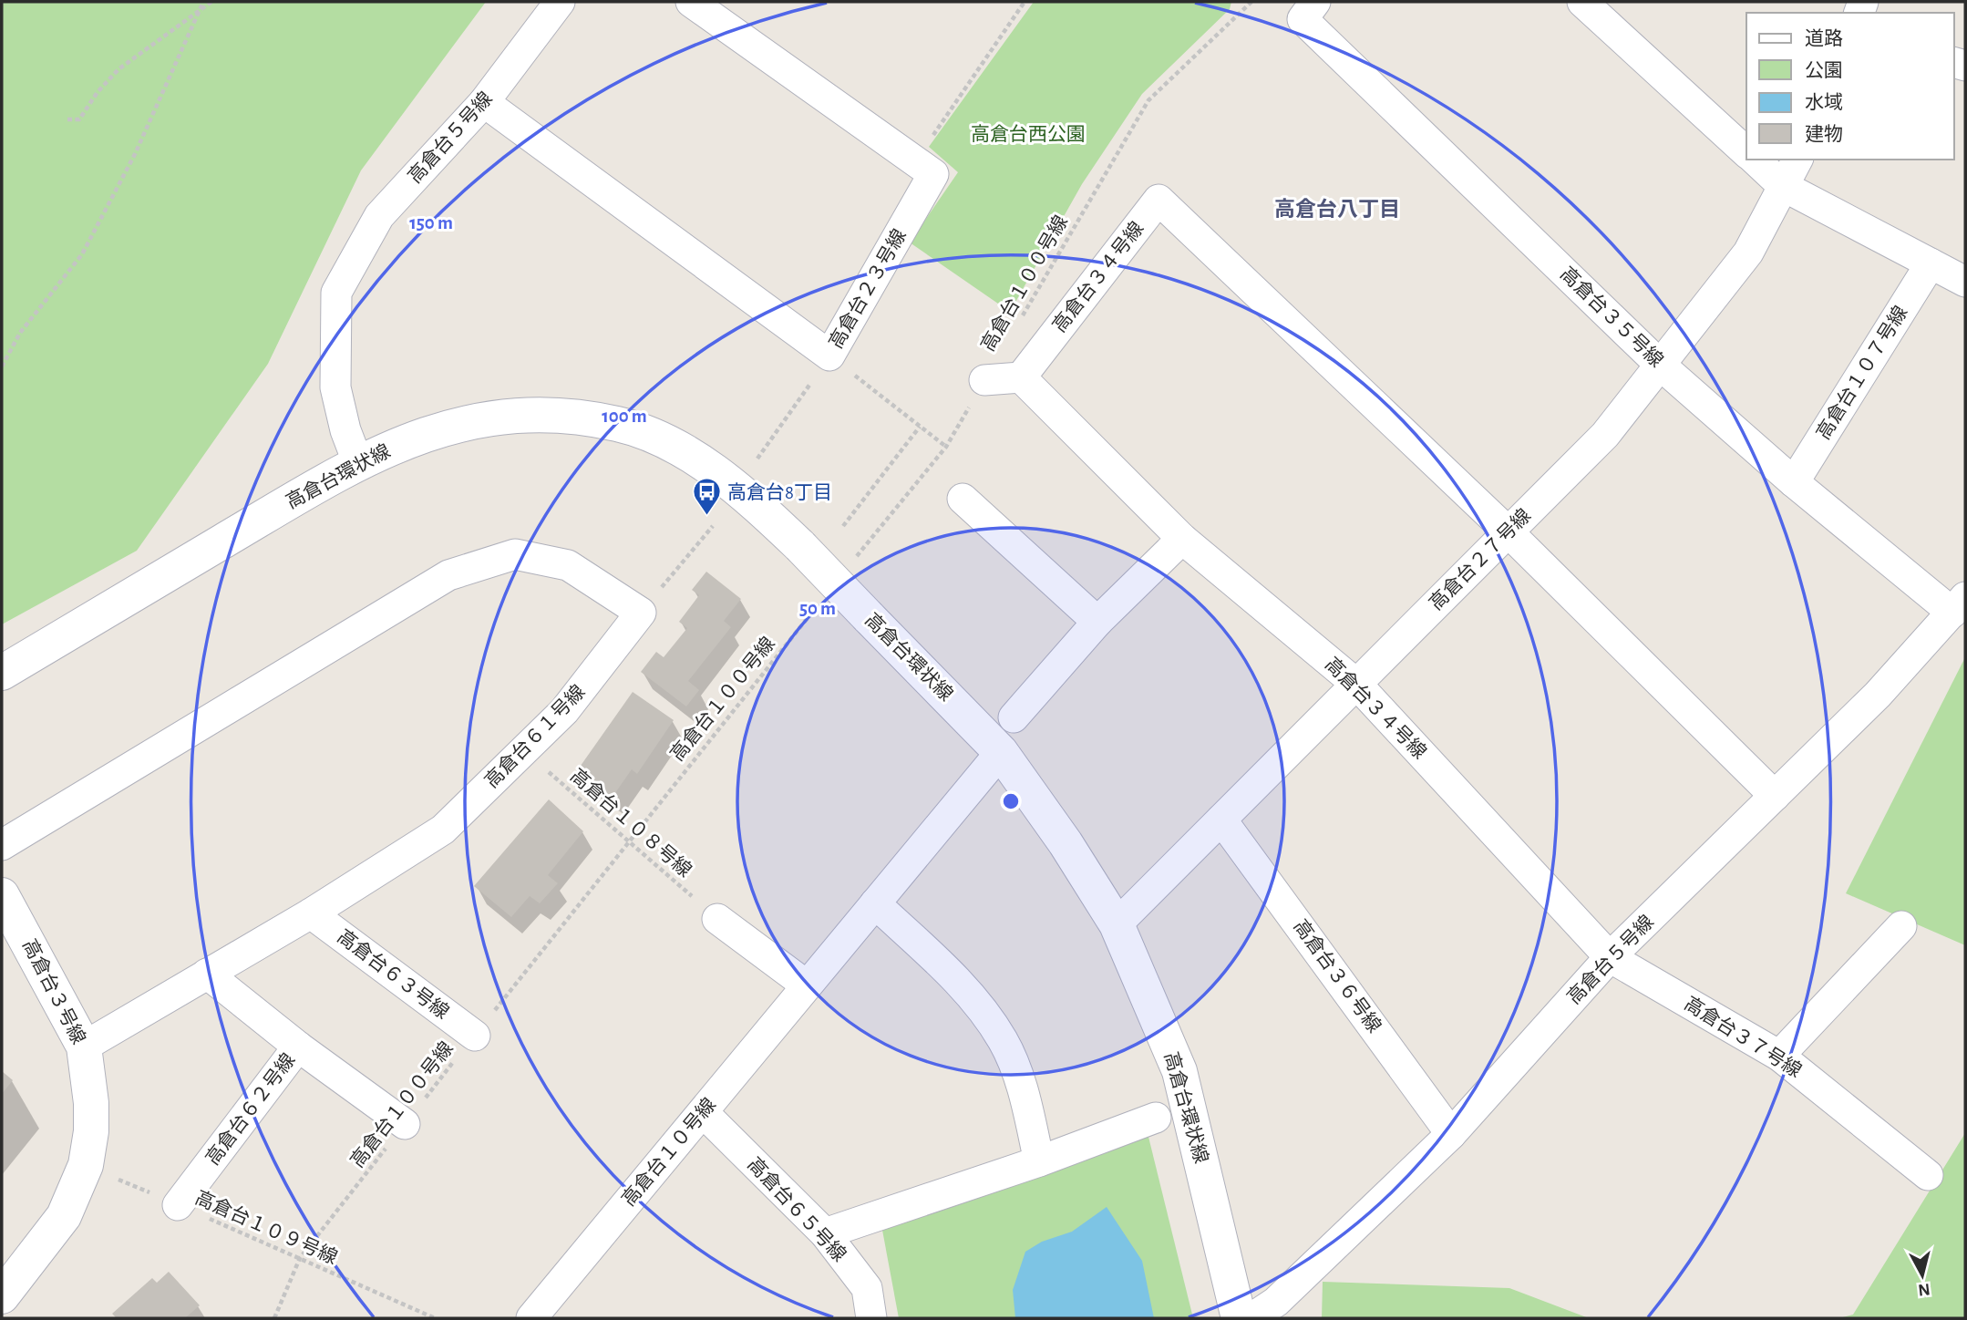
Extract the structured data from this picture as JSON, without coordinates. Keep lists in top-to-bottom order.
{
  "streets": {
    "street": [
      "高倉台５号線",
      "高倉台３４号線",
      "高倉台２３号線",
      "高倉台３５号線",
      "高倉台１０７号線",
      "高倉台環状線",
      "高倉台２７号線",
      "高倉台６１号線",
      "高倉台６３号線",
      "高倉台３６号線",
      "高倉台３号線",
      "高倉台３７号線",
      "高倉台６２号線",
      "高倉台１０号線",
      "高倉台６５号線"
    ],
    "path": ["高倉台１００号線", "高倉台１０８号線", "高倉台１０９号線"]
  },
  "crossings": [
    ["高倉台５号線", "高倉台３４号線"],
    ["高倉台５号線", "高倉台２３号線"],
    ["高倉台５号線", "高倉台３５号線"],
    ["高倉台５号線", "高倉台環状線"],
    ["高倉台５号線", "高倉台３６号線"],
    ["高倉台５号線", "高倉台３７号線"],
    ["高倉台３４号線", "高倉台２７号線"],
    ["高倉台３４号線", "高倉台３７号線"],
    ["高倉台１００号線", "高倉台１０８号線"],
    ["高倉台１００号線", "高倉台６３号線"],
    ["高倉台１００号線", "高倉台１０９号線"],
    ["高倉台３５号線", "高倉台１０７号線"],
    ["高倉台３５号線", "高倉台２７号線"],
    ["高倉台環状線", "高倉台２７号線"],
    ["高倉台環状線", "高倉台１０号線"],
    ["高倉台２７号線", "高倉台３６号線"],
    ["高倉台６１号線", "高倉台１０８号線"],
    ["高倉台６１号線", "高倉台６３号線"],
    ["高倉台６１号線", "高倉台３号線"],
    ["高倉台６１号線", "高倉台６２号線"],
    ["高倉台３号線", "高倉台１０９号線"],
    ["高倉台６２号線", "高倉台１０９号線"],
    ["高倉台１０号線", "高倉台６５号線"]
  ],
  "districts": ["高倉台八丁目"],
  "parks": ["高倉台西公園"],
  "places": {
    "bus stop": ["高倉台8丁目"]
  },
  "legend": [
    "道路",
    "公園",
    "水域",
    "建物"
  ],
  "north": "bottom",
  "rings": ["150 m", "100 m", "50 m"]
}
